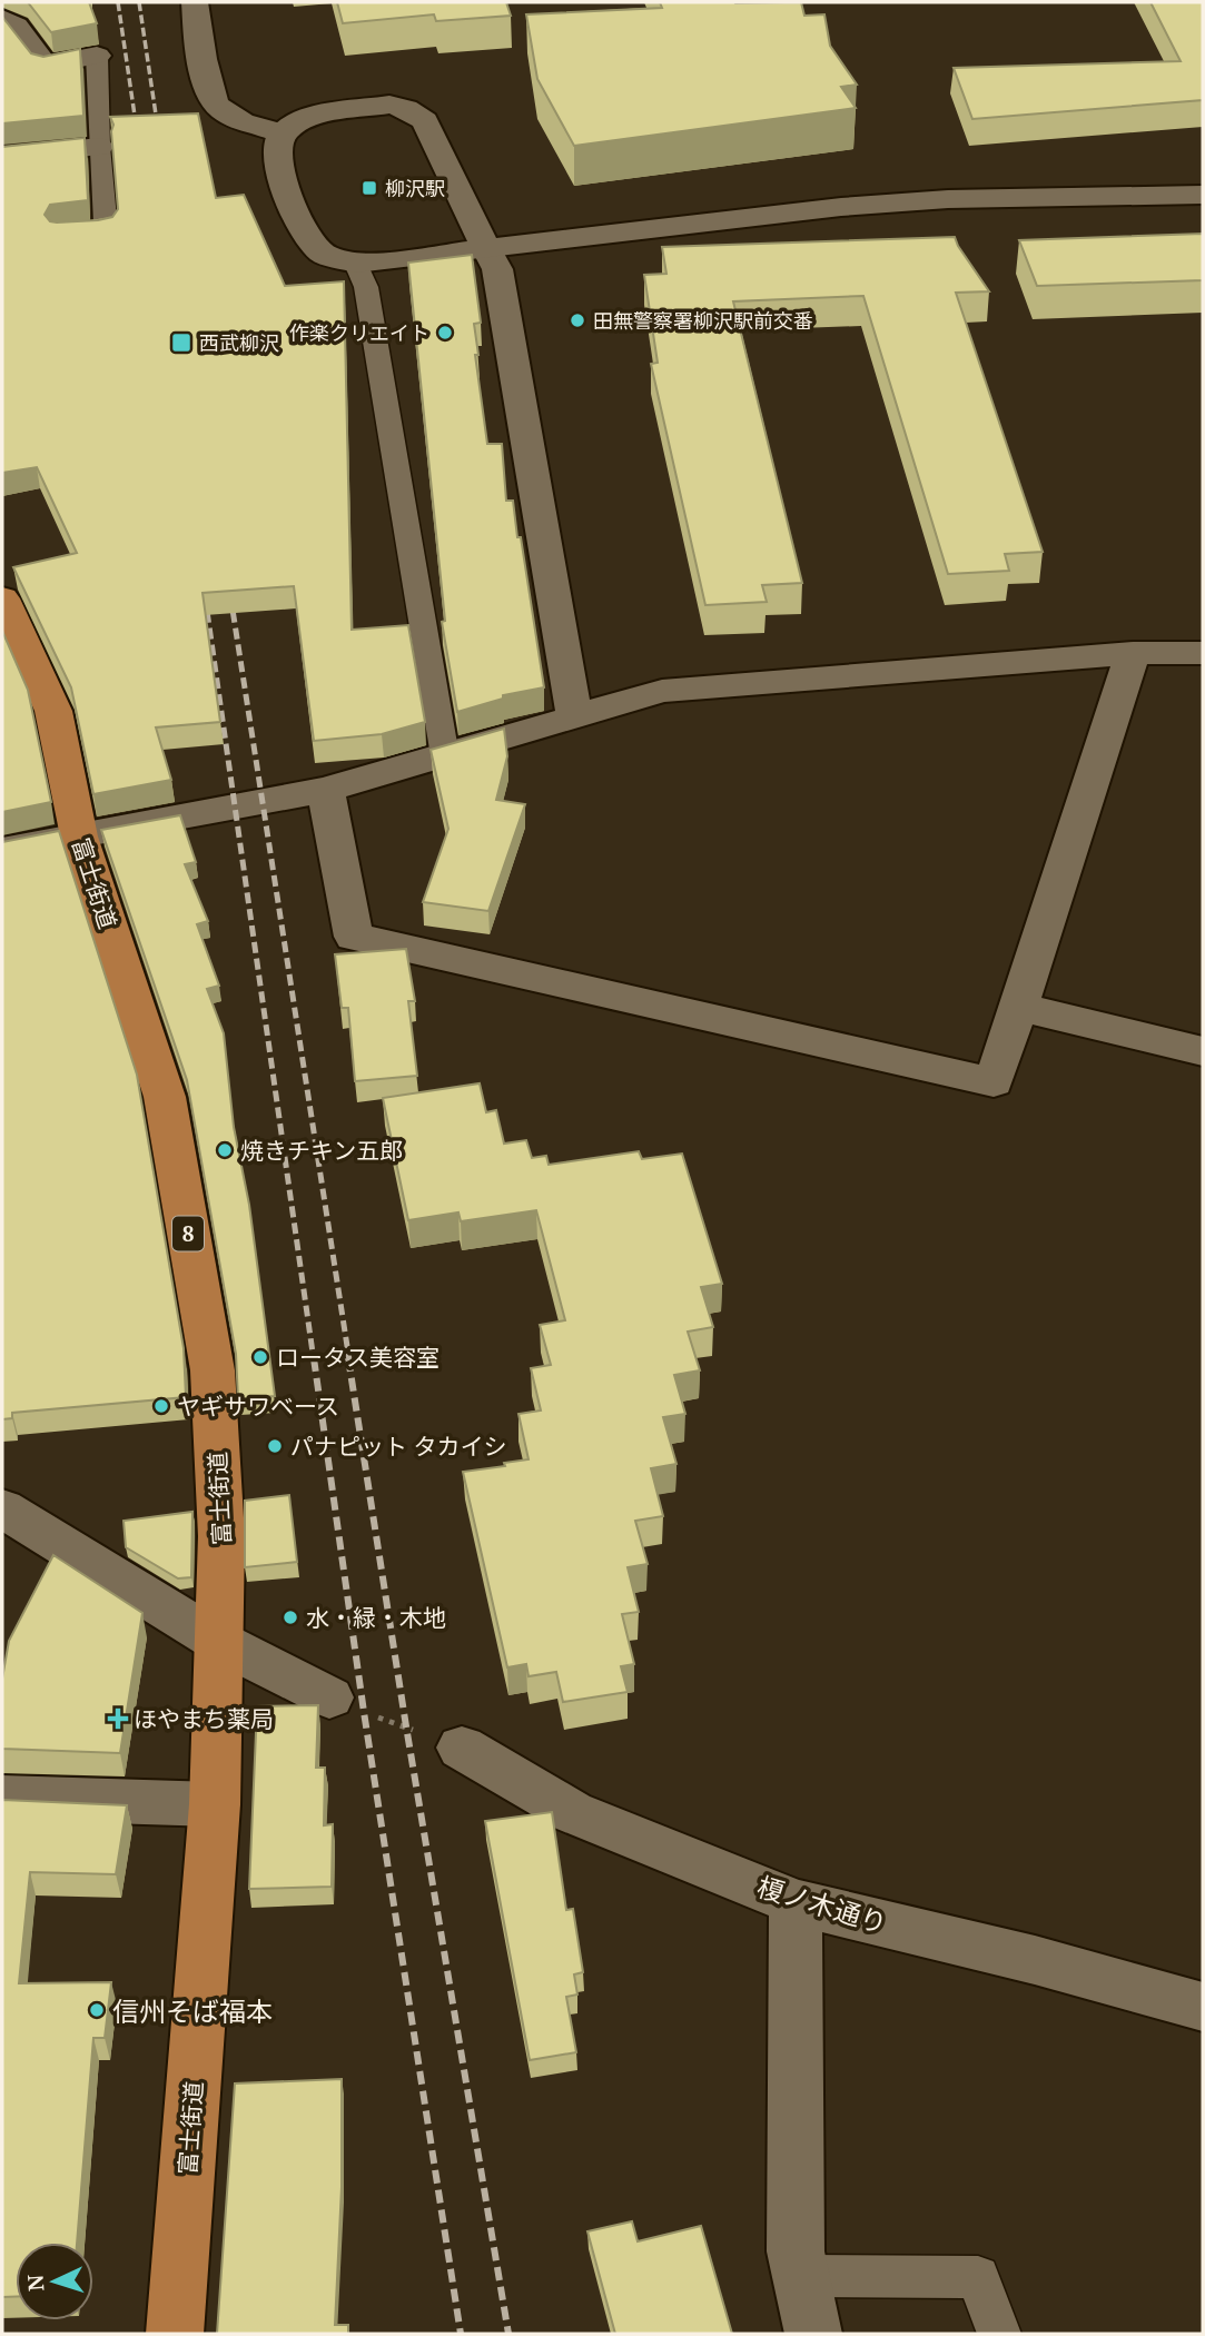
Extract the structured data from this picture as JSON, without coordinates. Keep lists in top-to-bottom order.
{
  "streets": {
    "main road": ["富士街道", "8"],
    "street": ["榎ノ木通り"]
  },
  "places": {
    "transit": ["柳沢駅", "西武柳沢"],
    "other": [
      "田無警察署柳沢駅前交番",
      "作楽クリエイト",
      "焼きチキン五郎",
      "ロータス美容室",
      "ヤギサワベース",
      "パナピット タカイシ",
      "水・緑・木地",
      "信州そば福本"
    ],
    "health": ["ほやまち薬局"]
  },
  "north": "left"
}
